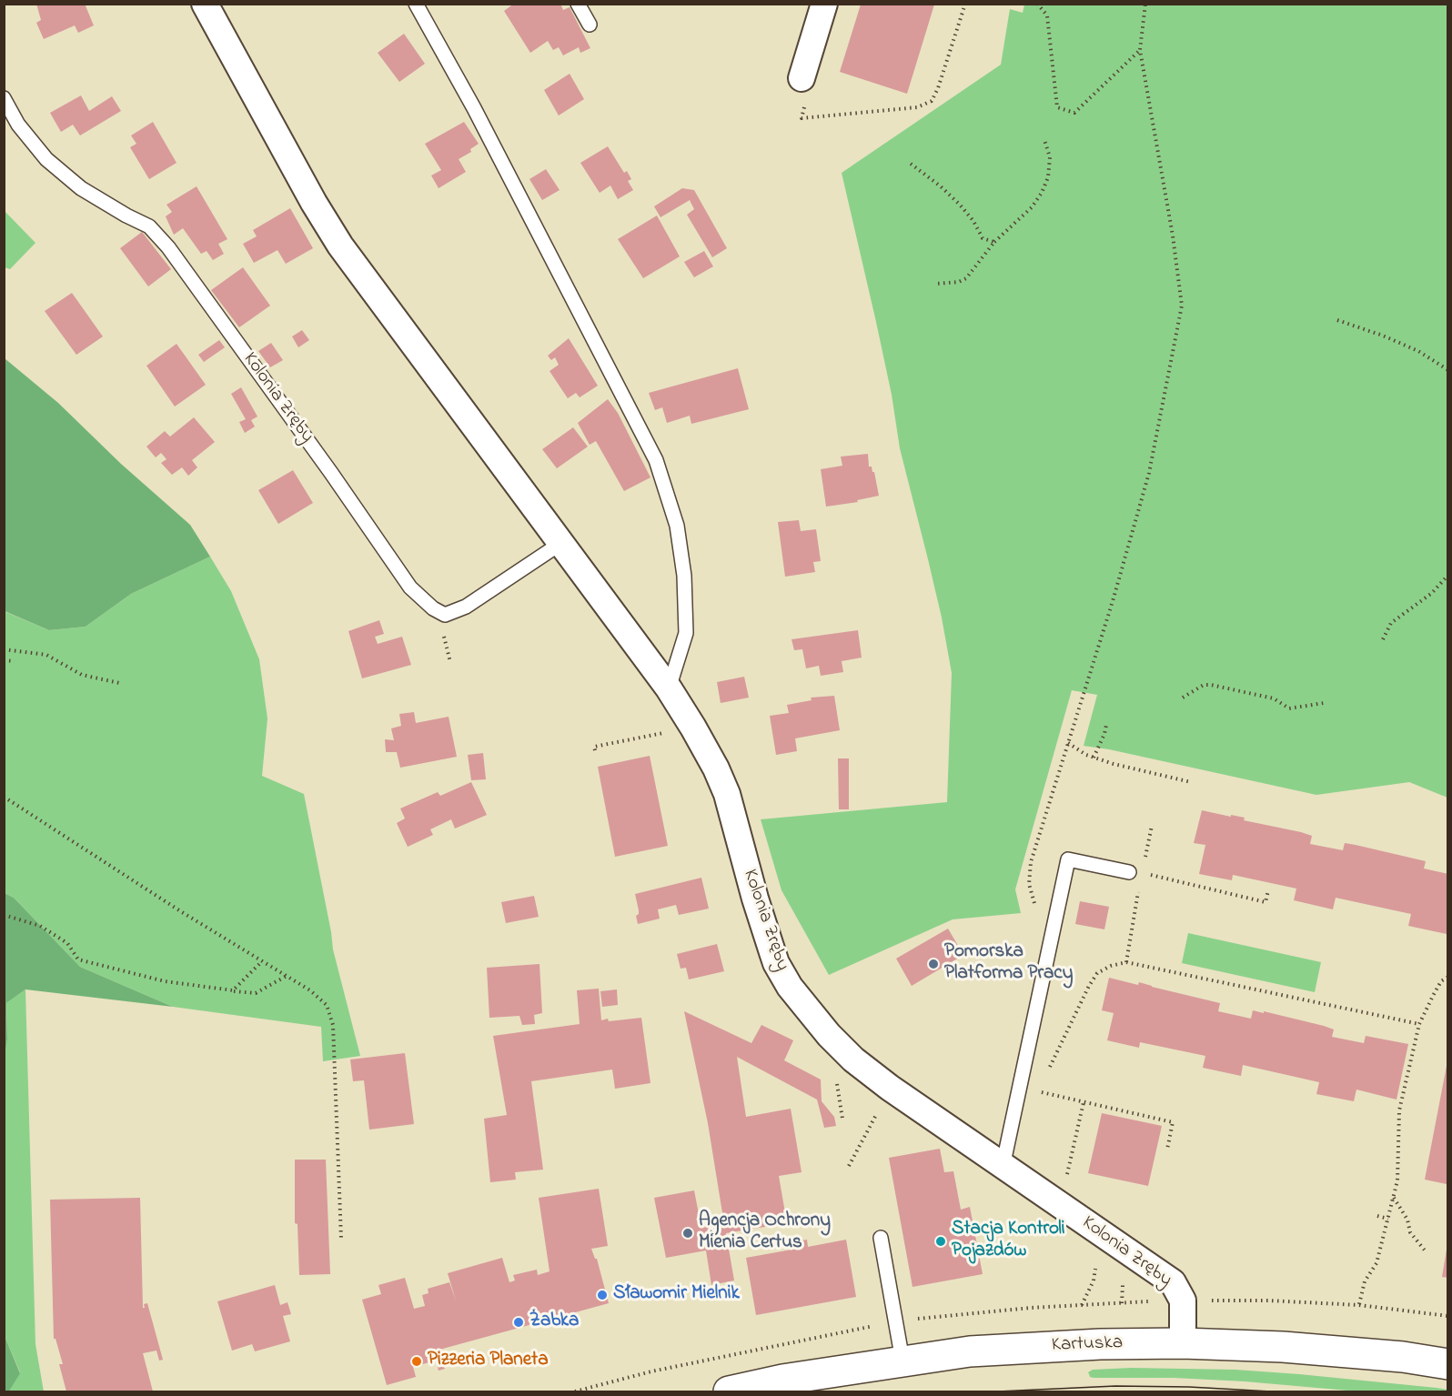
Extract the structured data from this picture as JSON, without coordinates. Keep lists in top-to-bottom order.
{
  "streets": {
    "main road": ["Kartuska"],
    "street": ["Kolonia Zręby"]
  },
  "crossings": [
    ["Kolonia Zręby", "Kartuska"]
  ],
  "places": [
    "Pomorska Platforma Pracy",
    "Agencja Ochrony Mienia Certus",
    "Stacja Kontroli Pojazdów",
    "Sławomir Mielnik",
    "Żabka",
    "Pizzeria Planeta"
  ]
}
